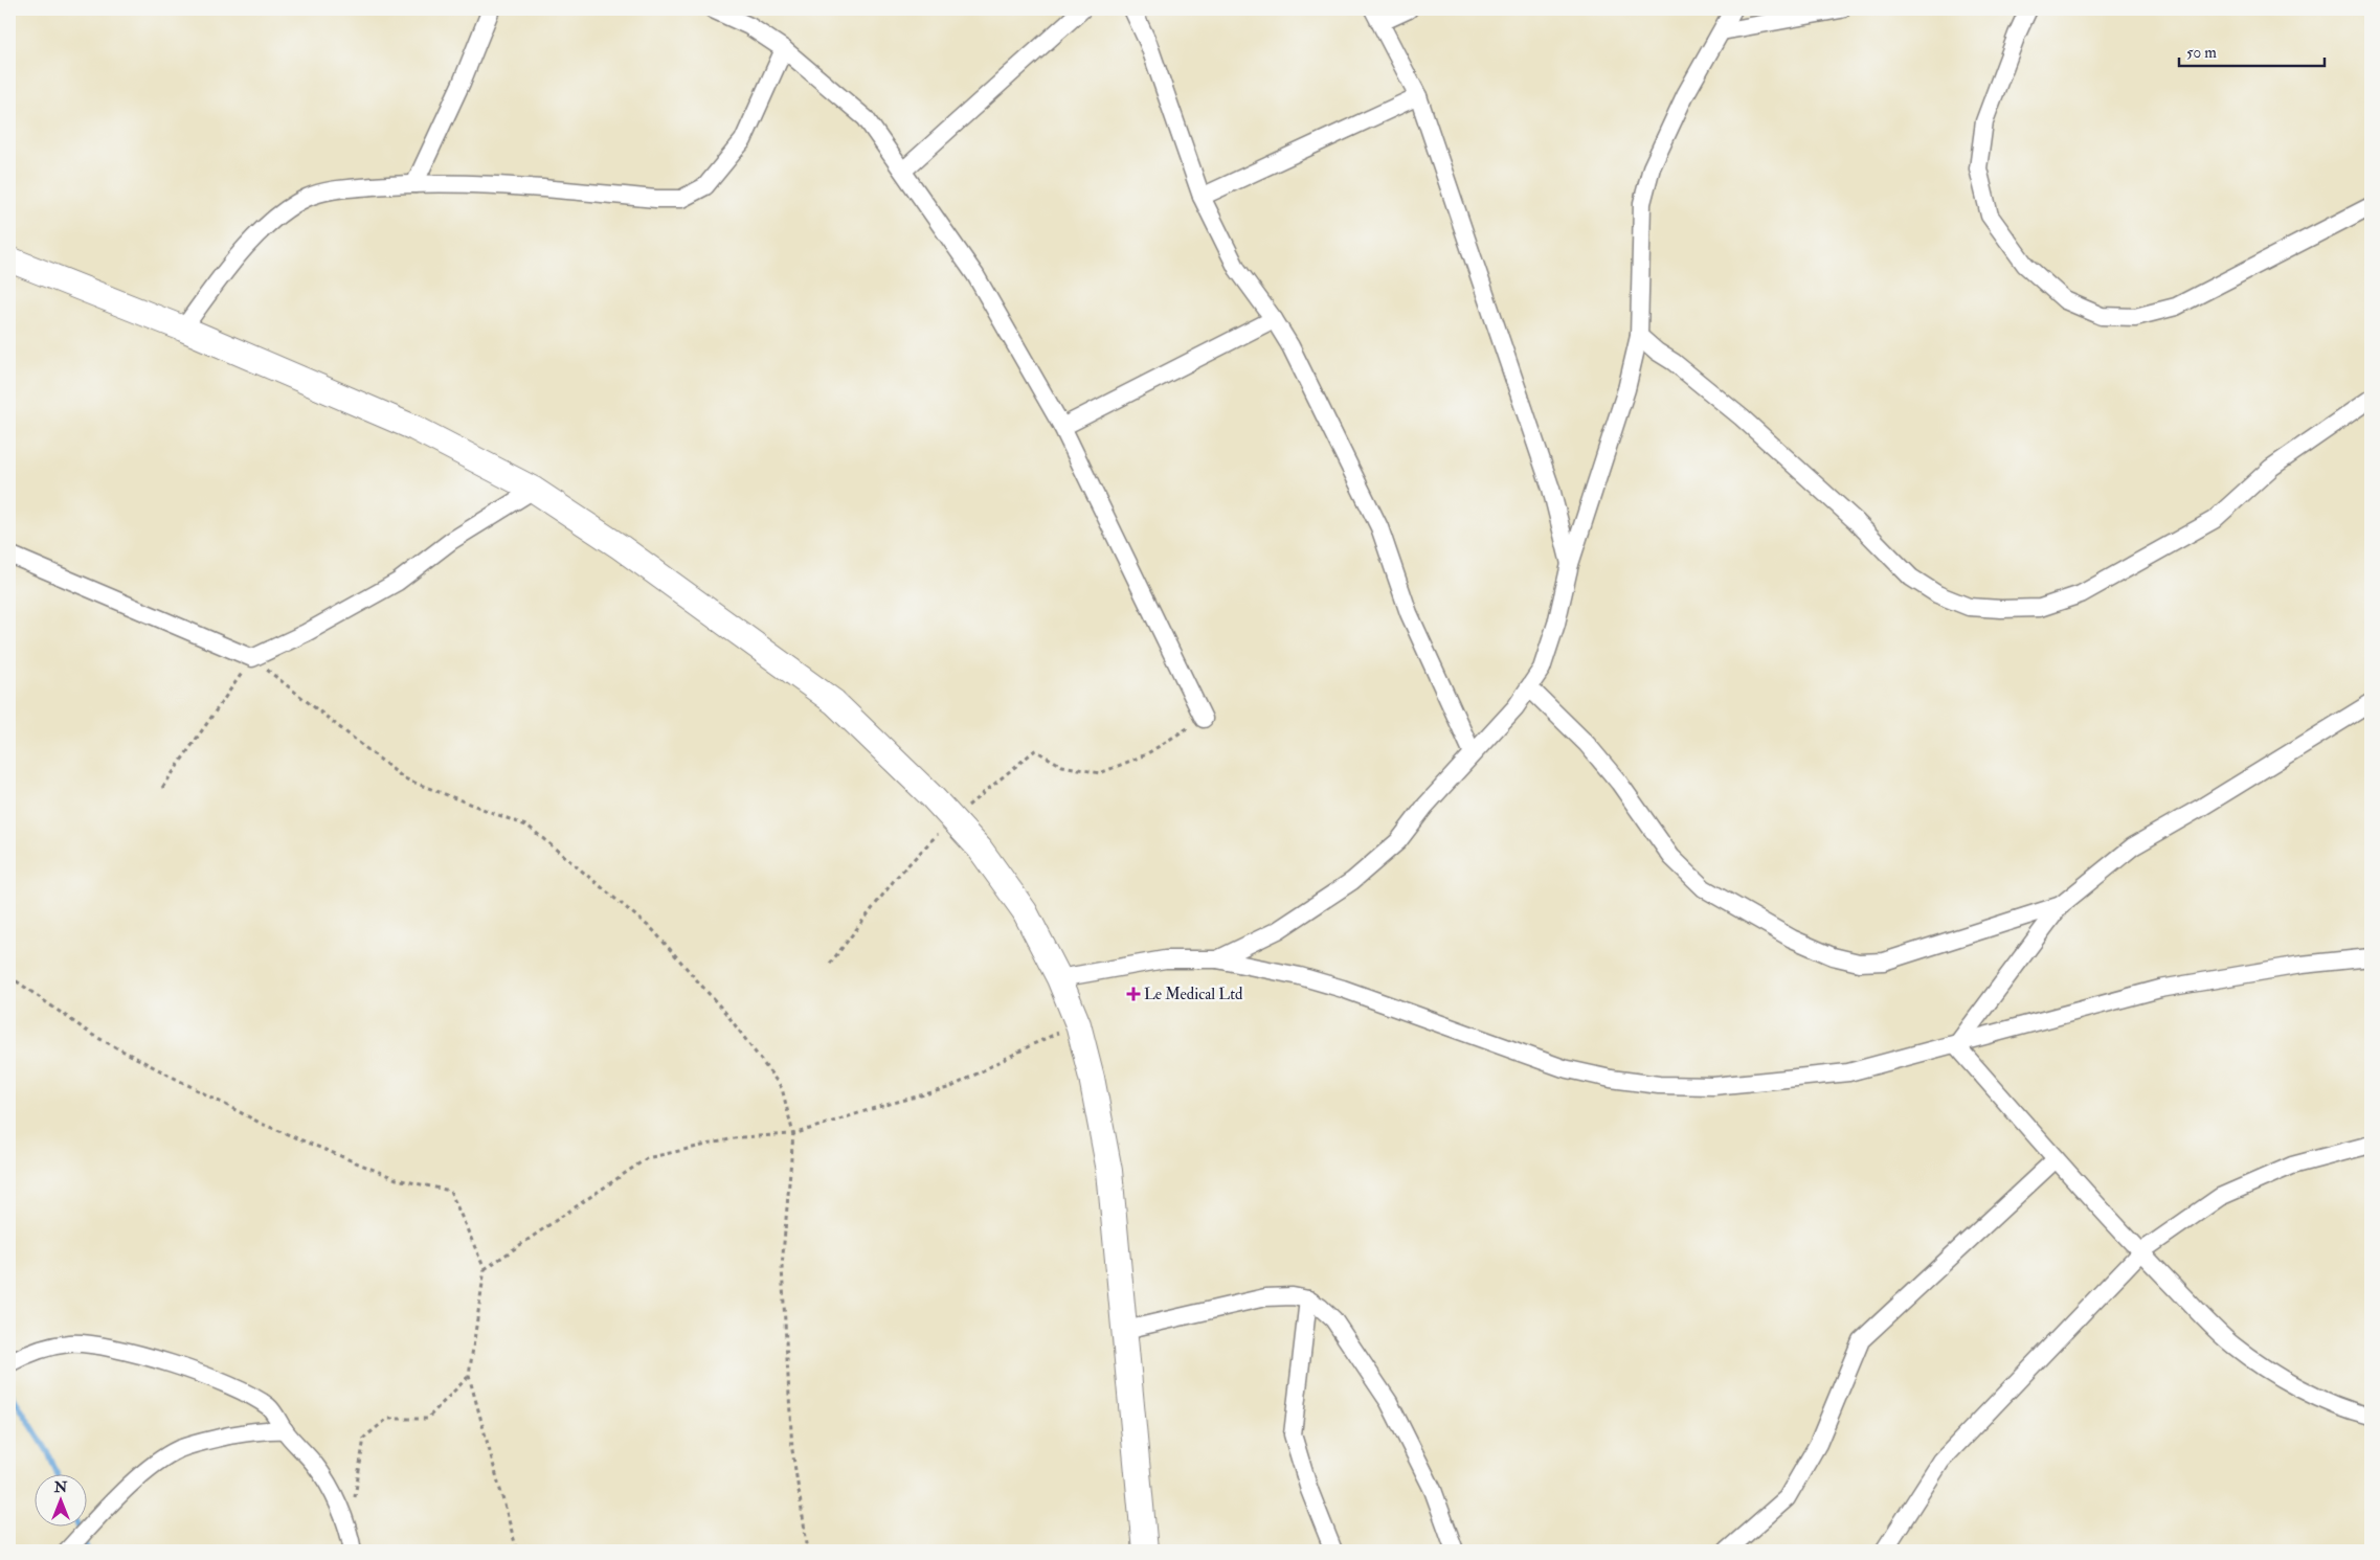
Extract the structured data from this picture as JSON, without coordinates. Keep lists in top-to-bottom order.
{
  "places": {
    "health": ["Le Medical Ltd"]
  },
  "scale_bar": "50 m",
  "north": "top"
}
